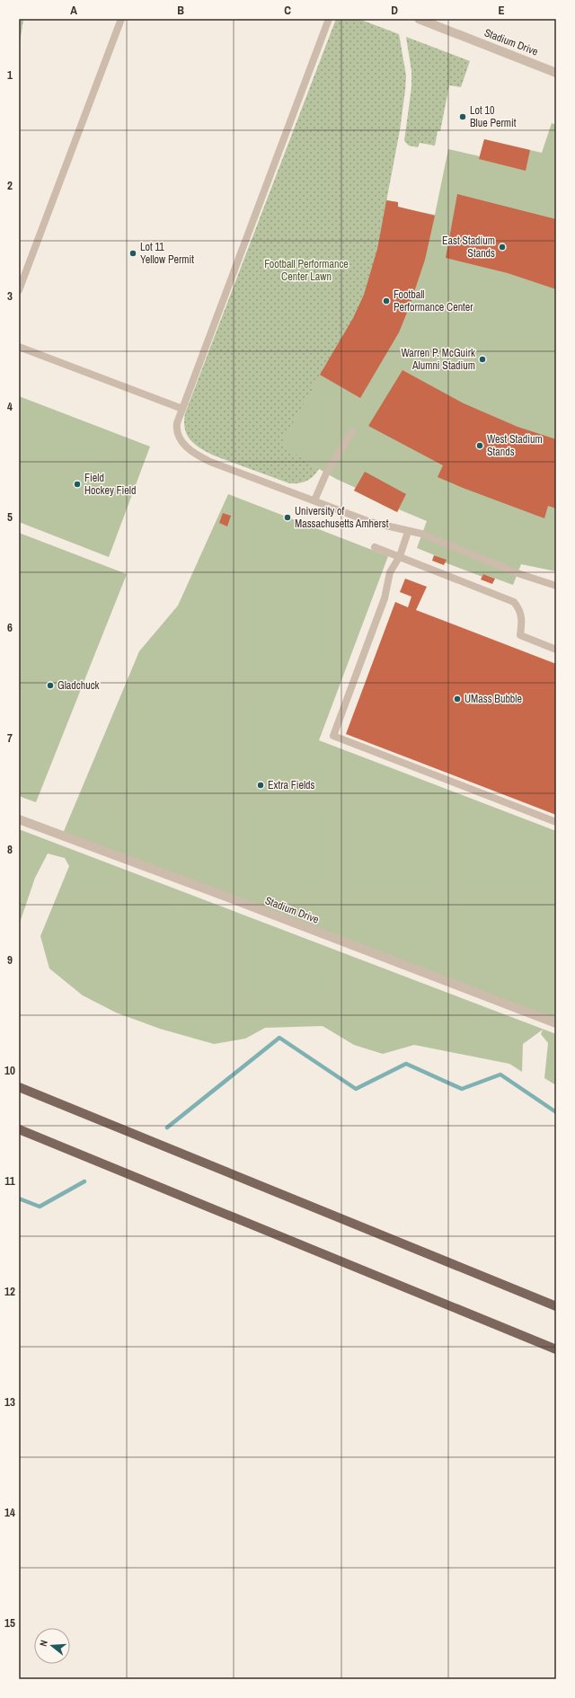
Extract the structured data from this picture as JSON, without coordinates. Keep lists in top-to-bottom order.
{
  "streets": {
    "street": ["Stadium Drive"]
  },
  "parks": ["Football Performance Center Lawn"],
  "places": [
    "Lot 10 Blue Permit",
    "East Stadium Stands",
    "Lot 11 Yellow Permit",
    "Football Performance Center",
    "Warren P. McGuirk Alumni Stadium",
    "West Stadium Stands",
    "Field Hockey Field",
    "University of Massachusetts Amherst",
    "Gladchuck",
    "UMass Bubble",
    "Extra Fields"
  ],
  "north": "left",
  "grid": {
    "columns": [
      "A",
      "B",
      "C",
      "D",
      "E"
    ],
    "rows": [
      "1",
      "2",
      "3",
      "4",
      "5",
      "6",
      "7",
      "8",
      "9",
      "10",
      "11",
      "12",
      "13",
      "14",
      "15"
    ]
  }
}
